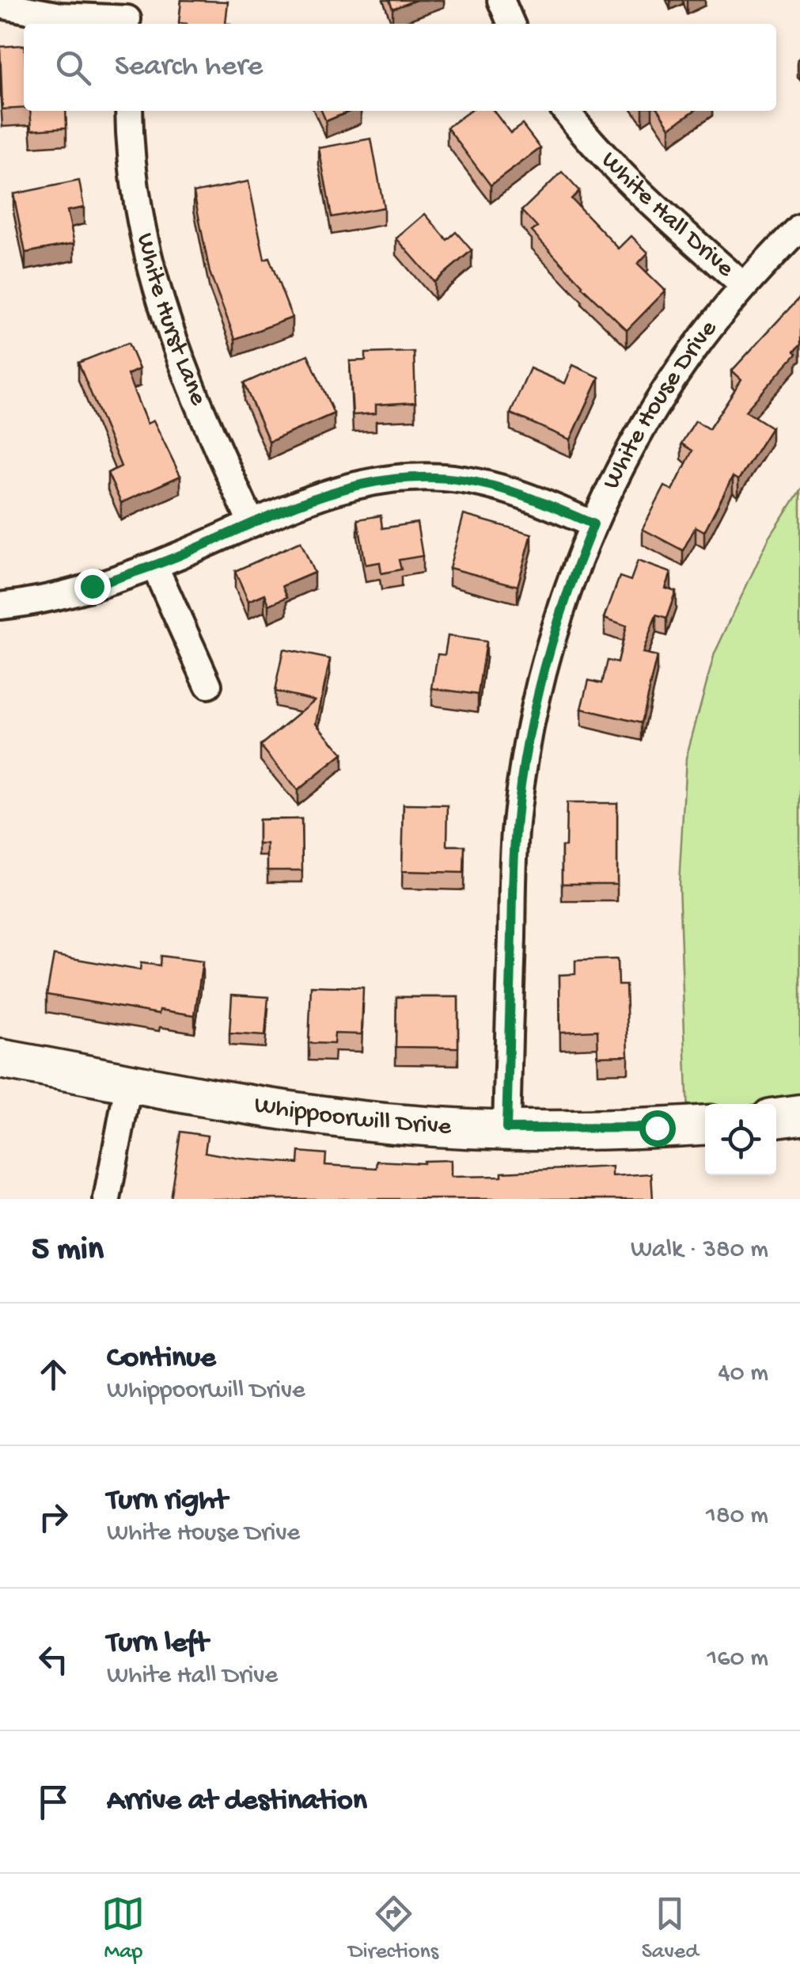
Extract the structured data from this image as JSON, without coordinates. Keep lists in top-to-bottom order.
{
  "streets": {
    "street": [
      "White Hall Drive",
      "White Hurst Lane",
      "White House Drive",
      "Whippoorwill Drive"
    ]
  },
  "crossings": [
    ["White Hall Drive", "White House Drive"],
    ["White House Drive", "Whippoorwill Drive"]
  ],
  "page": {
    "search": "Search here",
    "heading": ["5 min", "Walk · 380 m"],
    "list": [
      ["Continue", "Whippoorwill Drive", "40 m"],
      ["Turn right", "White House Drive", "180 m"],
      ["Turn left", "White Hall Drive", "160 m"],
      "Arrive at destination"
    ],
    "nav": ["Map", "Directions", "Saved"]
  }
}
